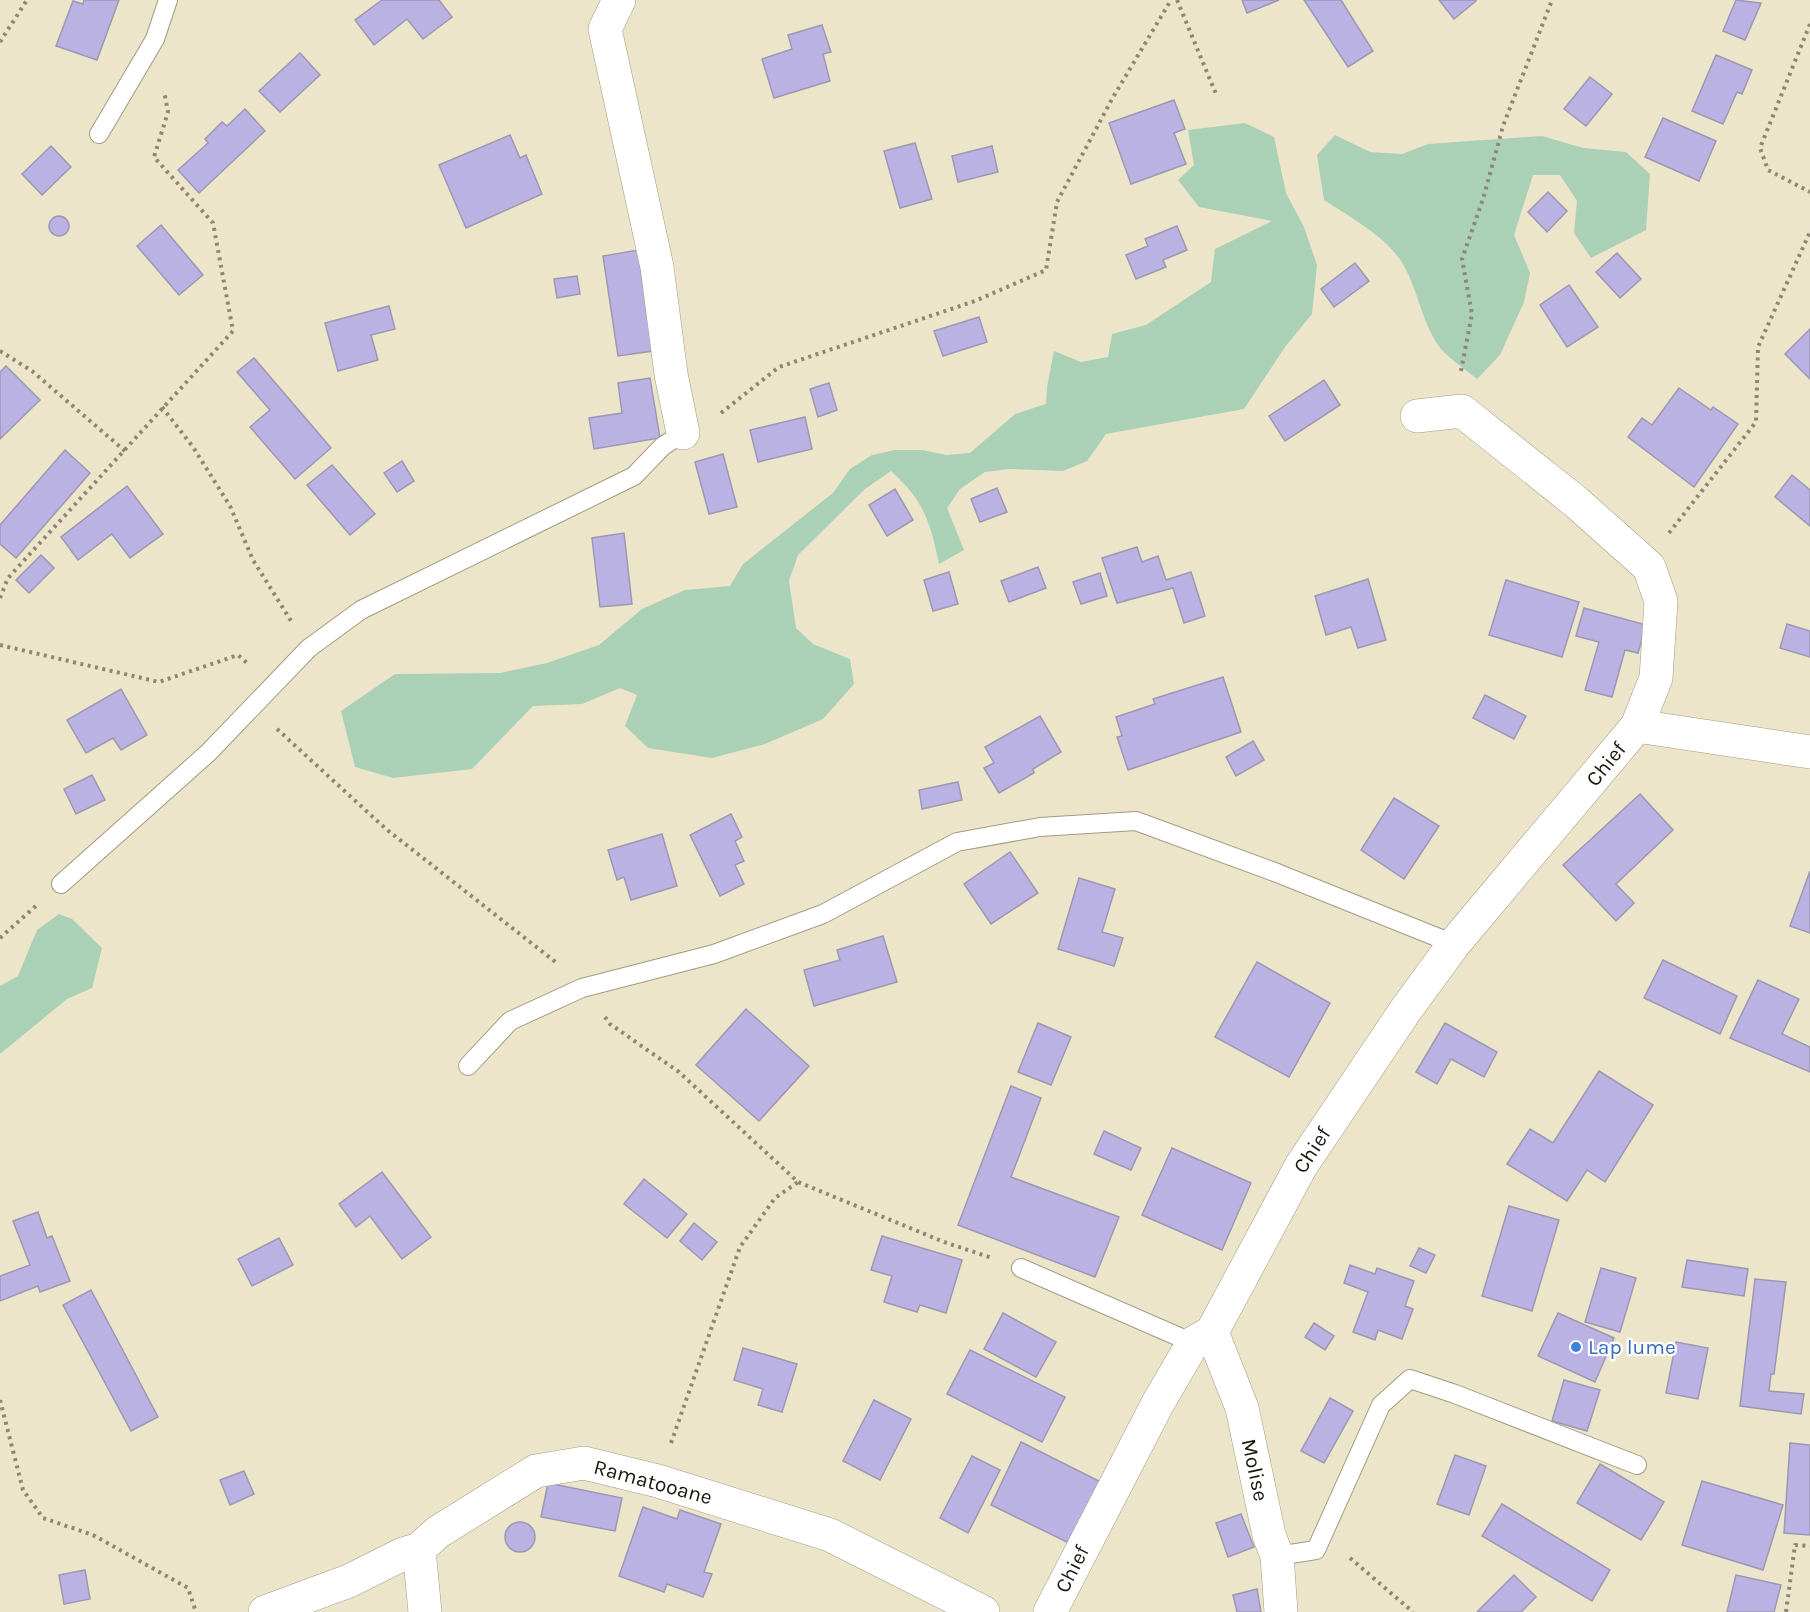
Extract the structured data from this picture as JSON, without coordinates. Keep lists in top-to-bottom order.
{
  "streets": {
    "street": ["Chief", "Molise", "Ramatooane"]
  },
  "crossings": [
    ["Chief", "Molise"]
  ],
  "places": ["Lap lume"]
}
